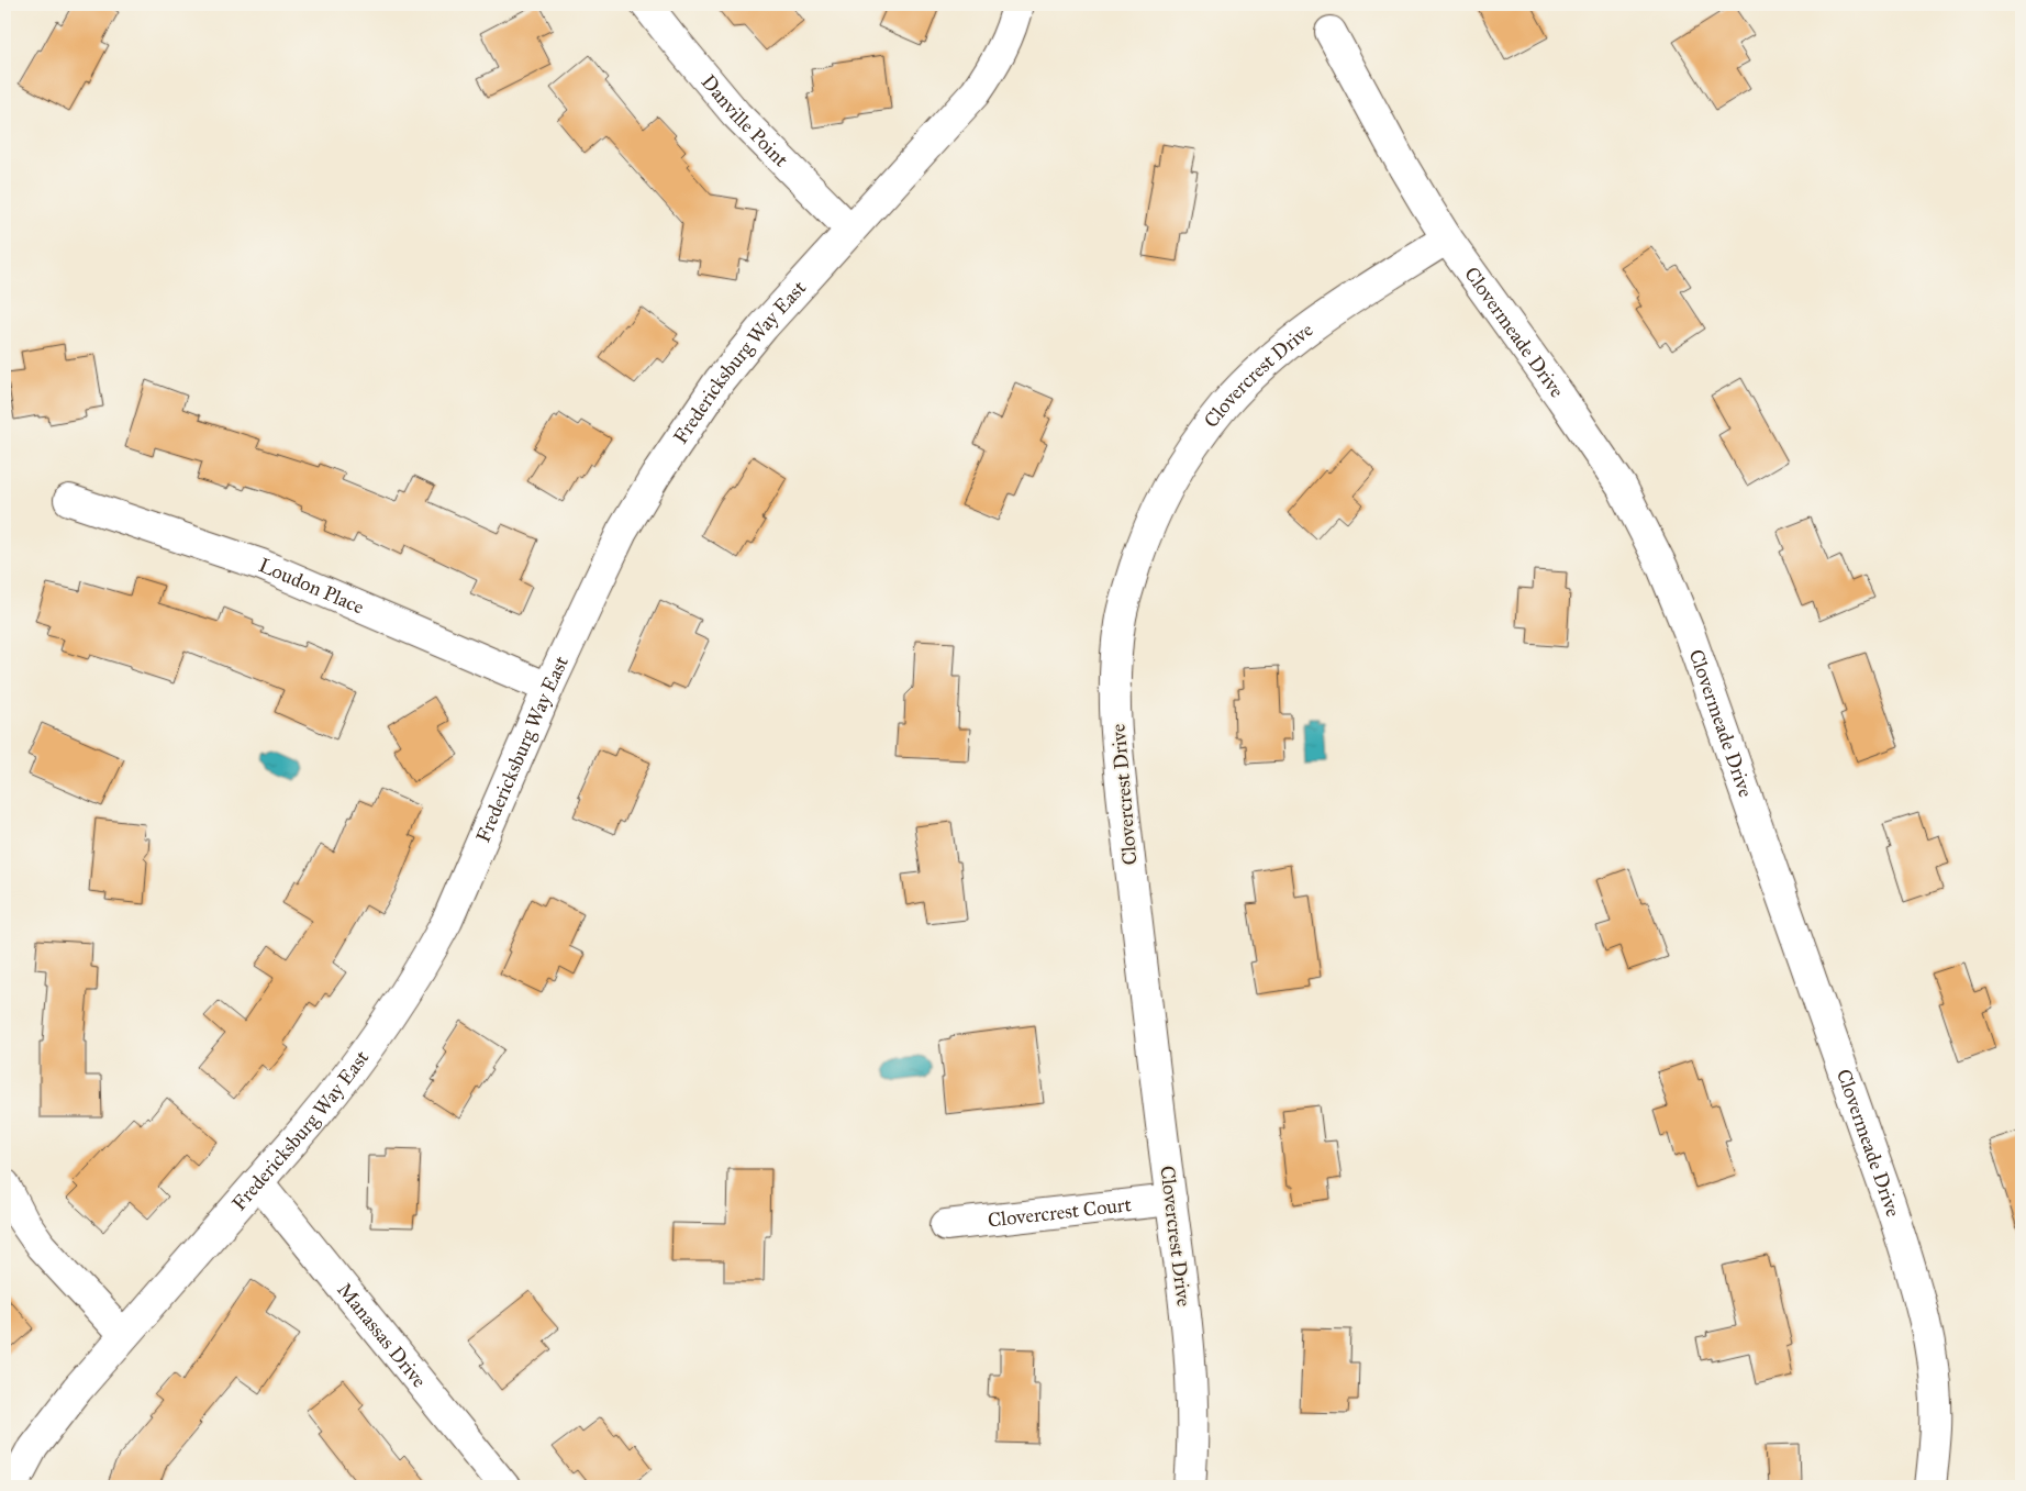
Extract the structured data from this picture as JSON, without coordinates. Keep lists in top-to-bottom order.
{
  "streets": {
    "street": [
      "Danville Point",
      "Clovermeade Drive",
      "Fredericksburg Way East",
      "Clovercrest Drive",
      "Loudon Place",
      "Clovercrest Court",
      "Manassas Drive"
    ]
  },
  "crossings": [
    ["Danville Point", "Fredericksburg Way East"],
    ["Clovermeade Drive", "Clovercrest Drive"],
    ["Fredericksburg Way East", "Loudon Place"],
    ["Fredericksburg Way East", "Manassas Drive"],
    ["Clovercrest Drive", "Clovercrest Court"]
  ]
}
